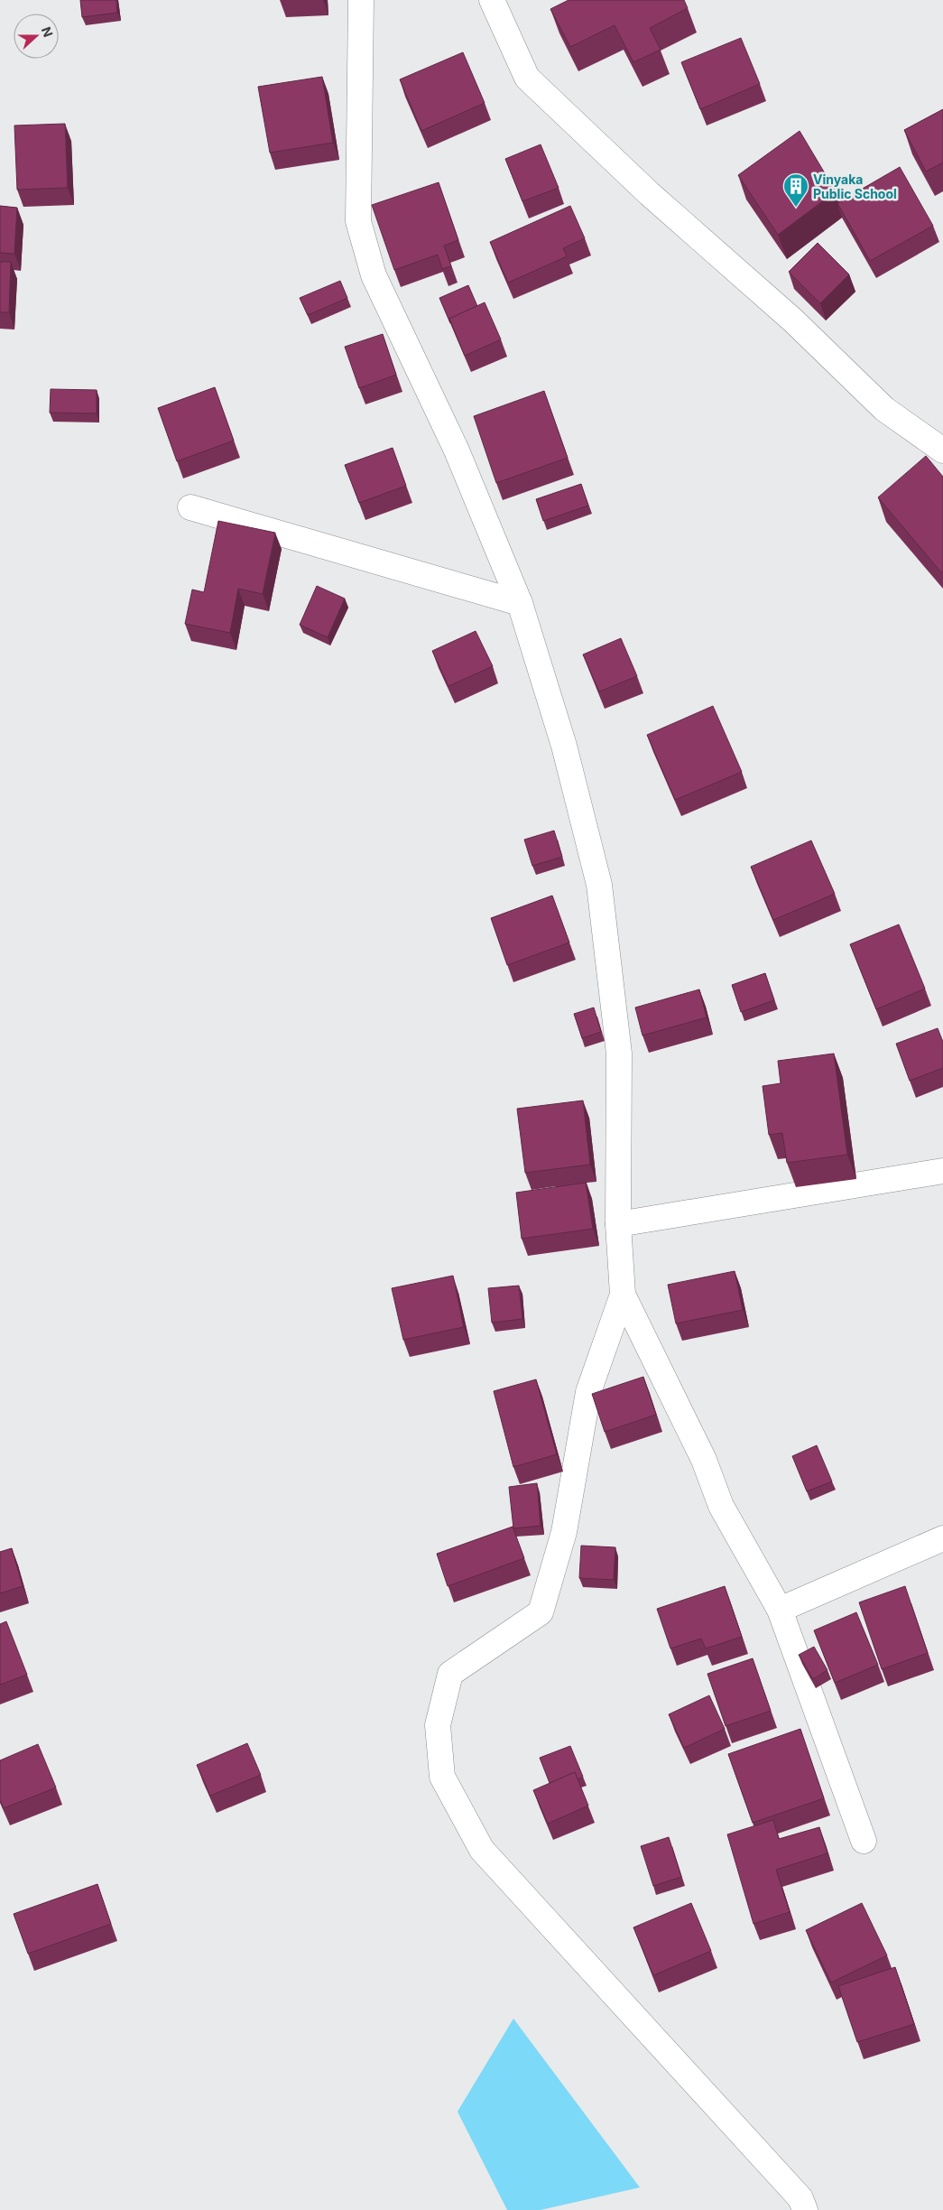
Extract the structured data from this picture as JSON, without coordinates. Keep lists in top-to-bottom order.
{
  "places": {
    "building": ["Vinyaka Public School"]
  },
  "north": "right"
}
